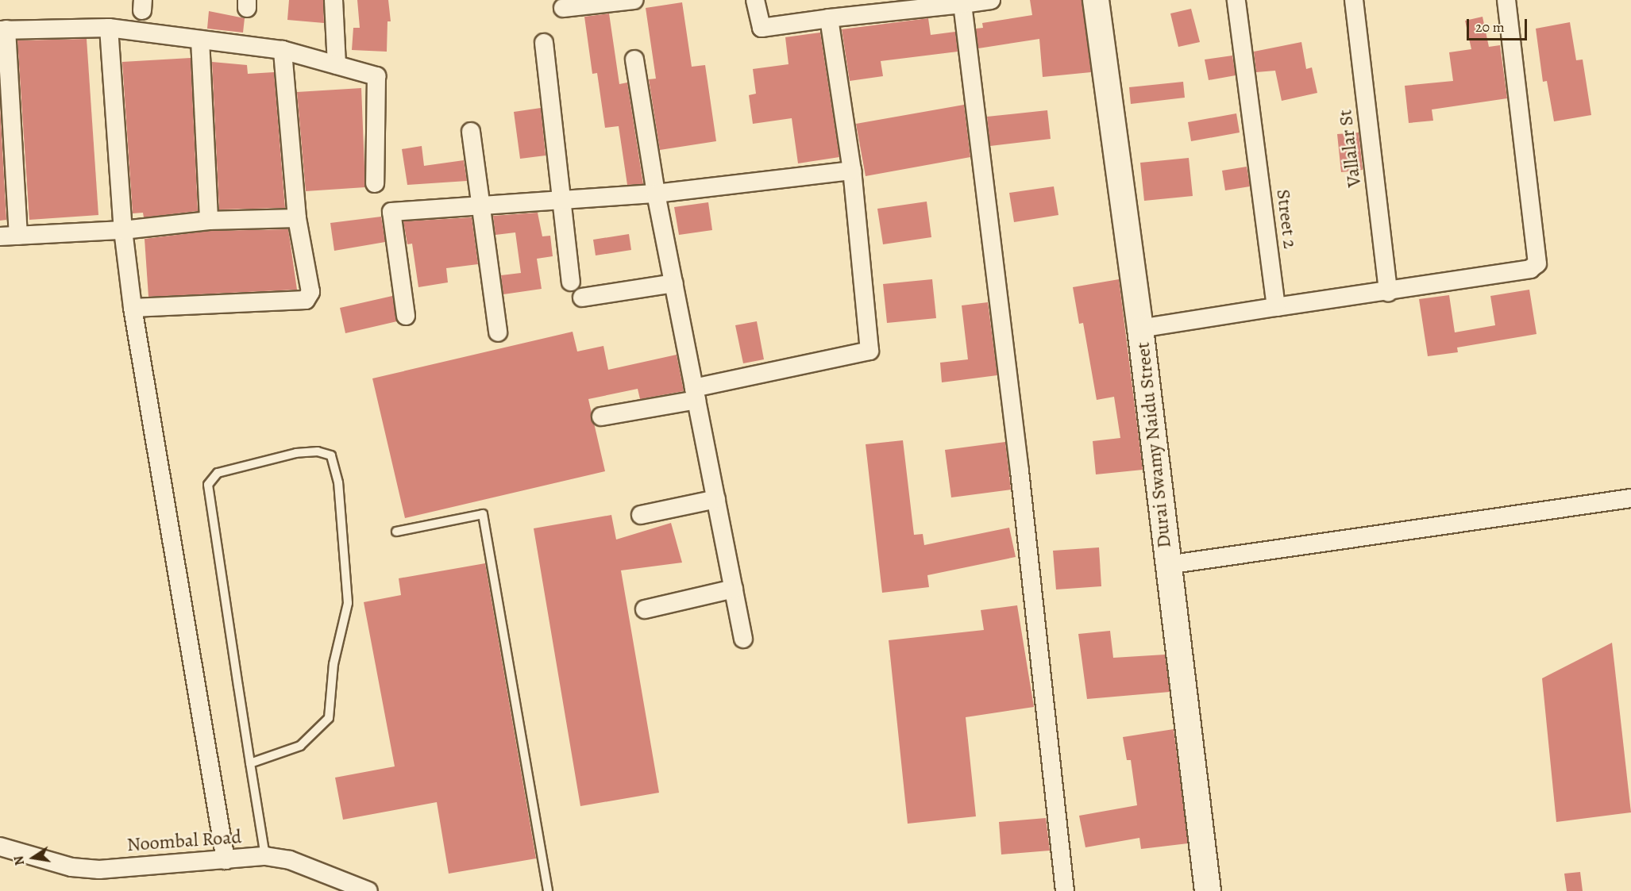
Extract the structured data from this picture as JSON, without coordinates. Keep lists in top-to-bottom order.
{
  "streets": {
    "street": [
      "Vallalar St",
      "Street 2",
      "Durai Swamy Naidu Street",
      "Noombal Road"
    ]
  },
  "scale_bar": "20 m",
  "north": "left"
}
